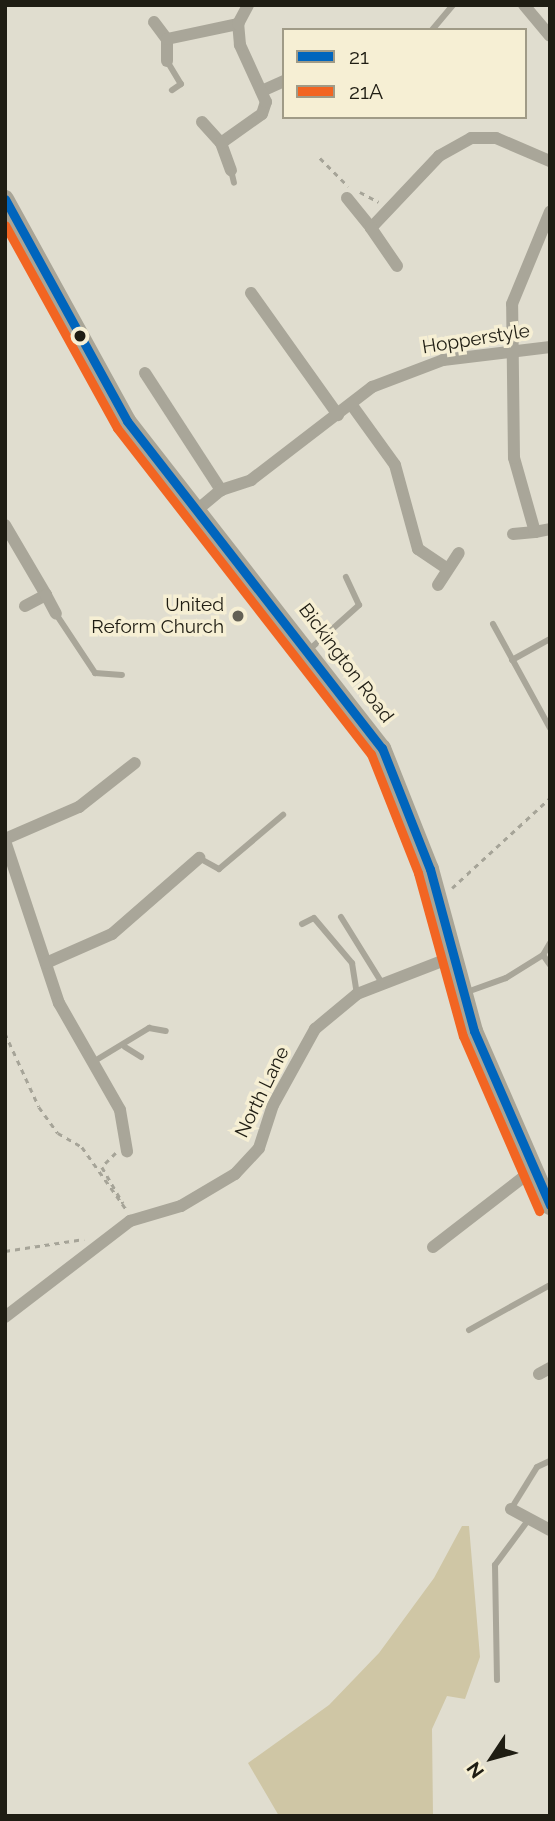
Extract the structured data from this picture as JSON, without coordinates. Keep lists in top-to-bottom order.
{
  "streets": {
    "main road": ["Bickington Road"],
    "street": ["Hopperstyle", "North Lane"]
  },
  "crossings": [
    ["Hopperstyle", "Bickington Road"],
    ["Bickington Road", "North Lane"]
  ],
  "places": ["United Reform Church"],
  "lines": ["transit line 21", "transit line 21A"],
  "legend": ["21", "21A"],
  "north": "bottom left"
}
